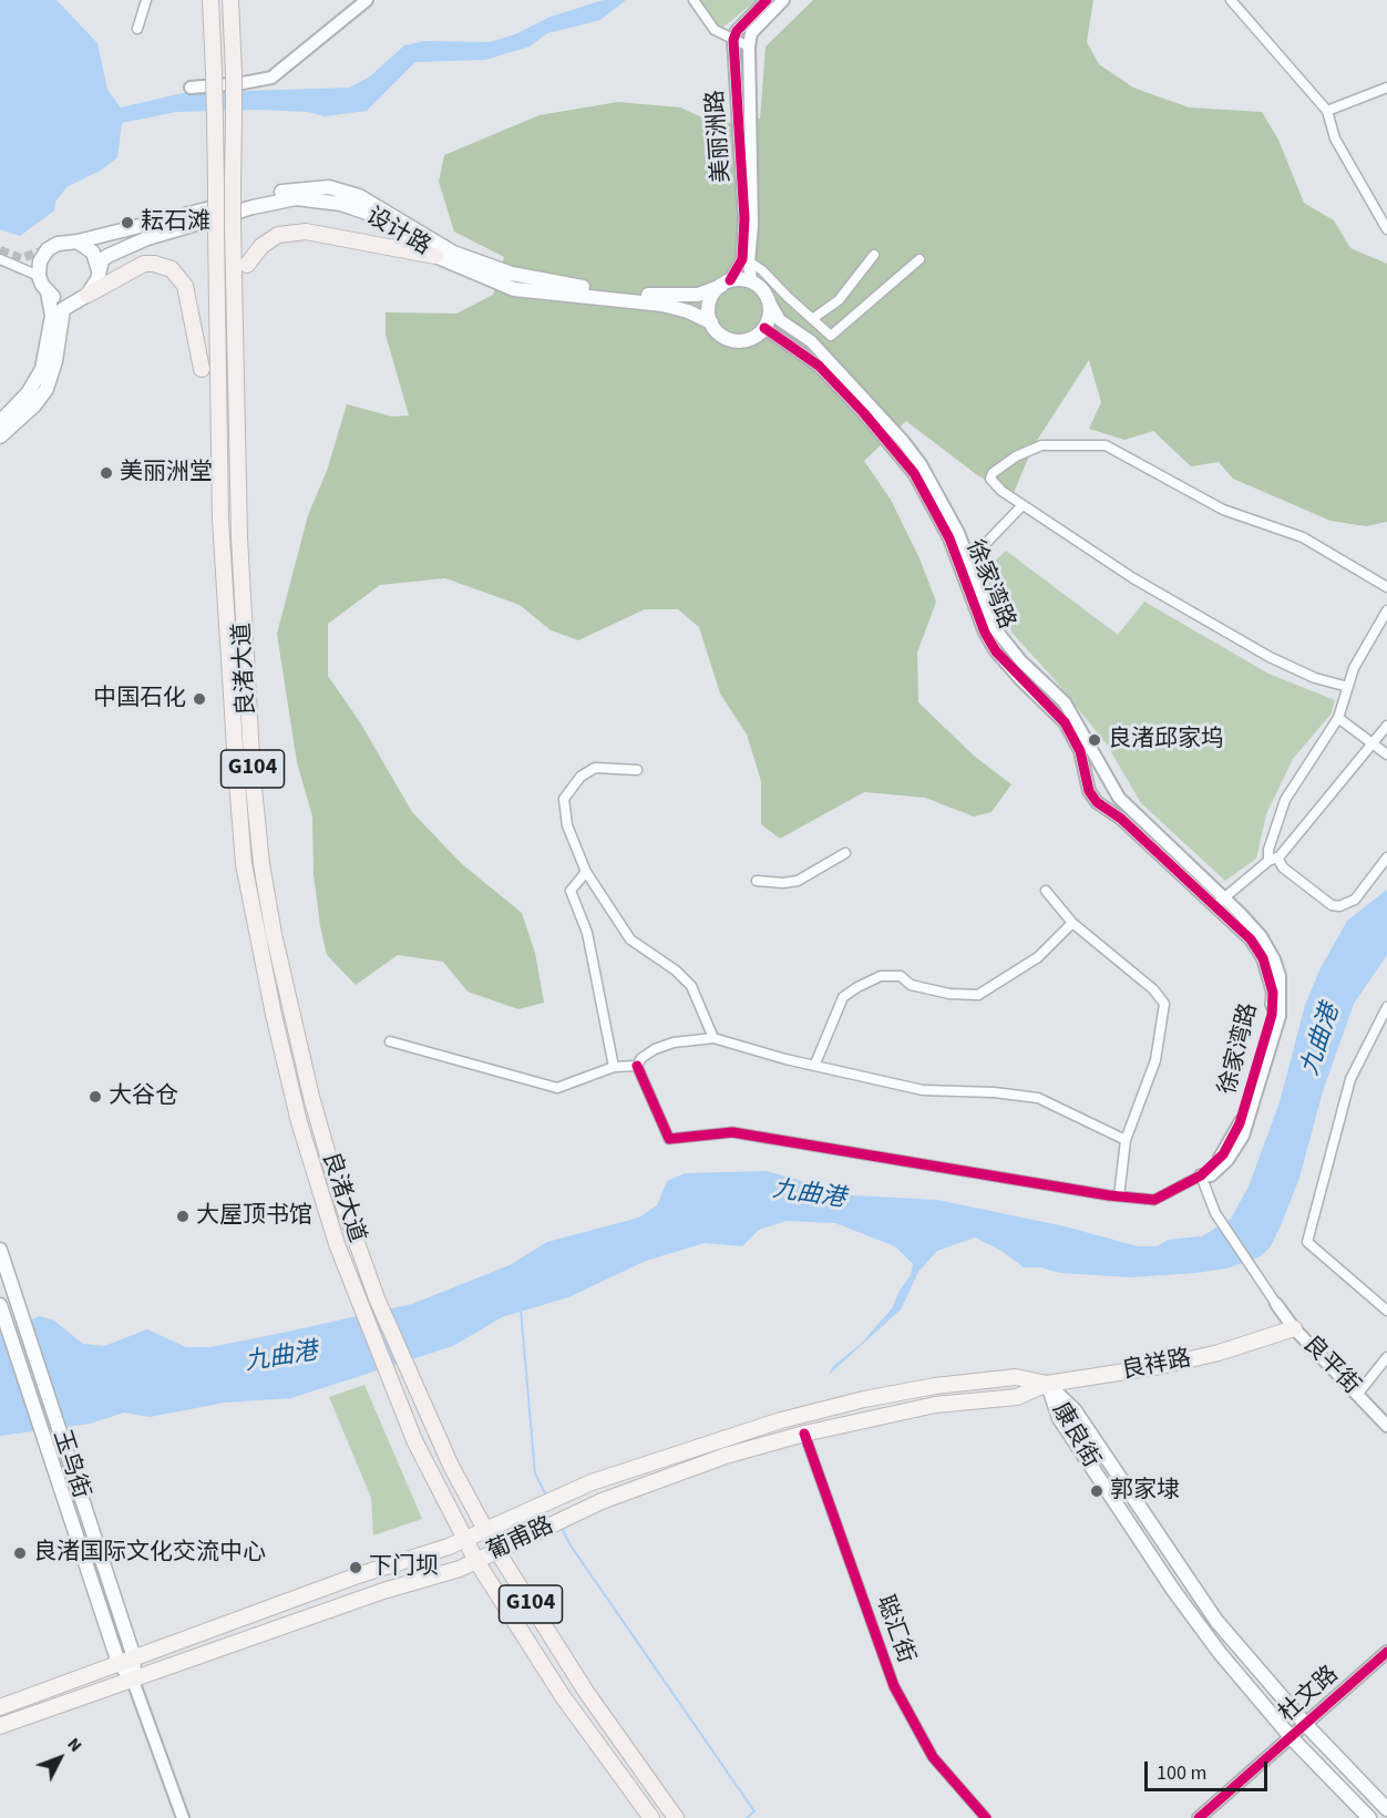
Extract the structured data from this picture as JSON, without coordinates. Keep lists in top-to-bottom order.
{
  "streets": {
    "highway": ["良渚大道", "G104"],
    "main road": [
      "设计路",
      "良祥路",
      "康良街",
      "玉鸟街",
      "葡甫路"
    ],
    "street": [
      "美丽洲路",
      "徐家湾路",
      "良平街",
      "聪汇街",
      "杜文路"
    ]
  },
  "crossings": [
    ["美丽洲路", "设计路"],
    ["美丽洲路", "徐家湾路"],
    ["设计路", "徐家湾路"],
    ["良渚大道", "G104"],
    ["良渚大道", "葡甫路"],
    ["G104", "葡甫路"],
    ["良祥路", "良平街"],
    ["良祥路", "康良街"],
    ["良祥路", "葡甫路"],
    ["康良街", "葡甫路"],
    ["康良街", "杜文路"],
    ["玉鸟街", "葡甫路"],
    ["葡甫路", "聪汇街"]
  ],
  "water": ["九曲港"],
  "places": [
    "耘石滩",
    "美丽洲堂",
    "中国石化",
    "良渚邱家坞",
    "大谷仓",
    "大屋顶书馆",
    "郭家埭",
    "良渚国际文化交流中心",
    "下门坝"
  ],
  "scale_bar": "100 m",
  "north": "top right"
}
